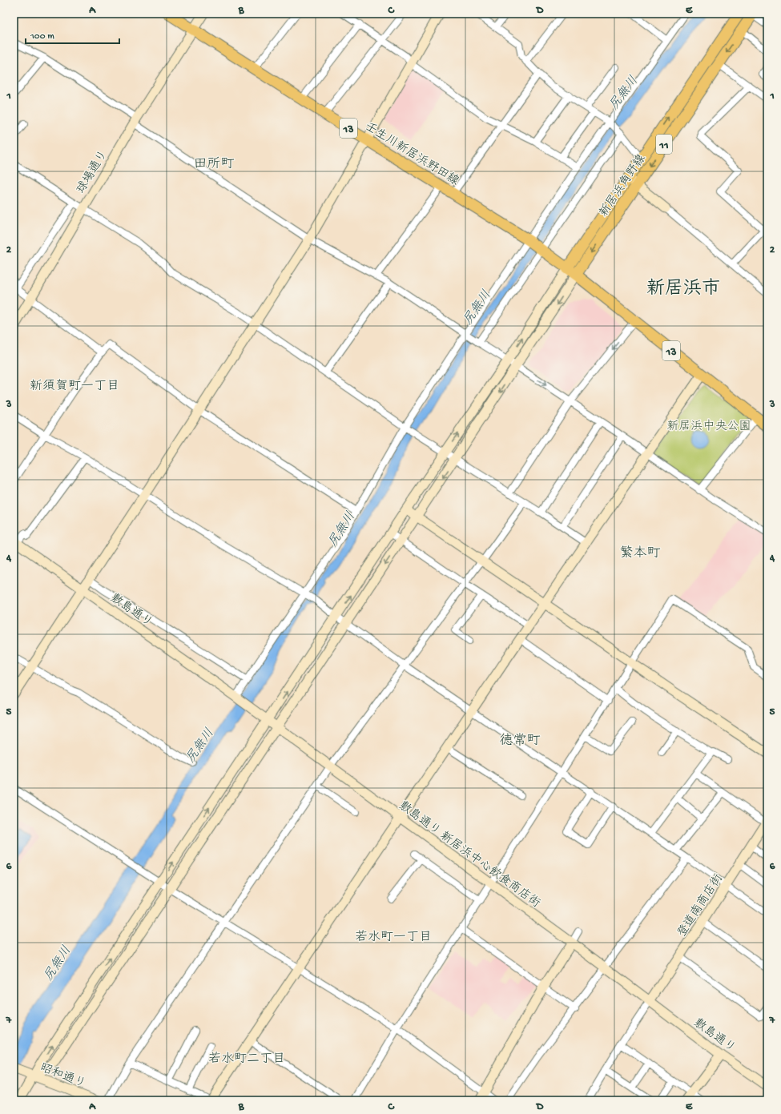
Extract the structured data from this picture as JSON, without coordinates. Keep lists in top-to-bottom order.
{
  "streets": {
    "main road": [
      "13",
      "11",
      "壬生川新居浜野田線",
      "新居浜角野線"
    ],
    "street": [
      "球場通り",
      "敷島通り",
      "敷島通り 新居浜中心飲食商店街",
      "登道南商店街",
      "昭和通り"
    ]
  },
  "crossings": [
    ["13", "壬生川新居浜野田線"],
    ["13", "新居浜角野線"],
    ["壬生川新居浜野田線", "球場通り"],
    ["敷島通り", "敷島通り 新居浜中心飲食商店街"],
    ["敷島通り", "登道南商店街"],
    ["敷島通り 新居浜中心飲食商店街", "登道南商店街"]
  ],
  "districts": [
    "田所町",
    "新居浜市",
    "新須賀町一丁目",
    "繁本町",
    "徳常町",
    "若水町一丁目",
    "若水町二丁目"
  ],
  "water": ["尻無川"],
  "parks": ["新居浜中央公園"],
  "scale_bar": "100 m",
  "grid": {
    "columns": [
      "A",
      "B",
      "C",
      "D",
      "E"
    ],
    "rows": [
      "1",
      "2",
      "3",
      "4",
      "5",
      "6",
      "7"
    ]
  }
}
